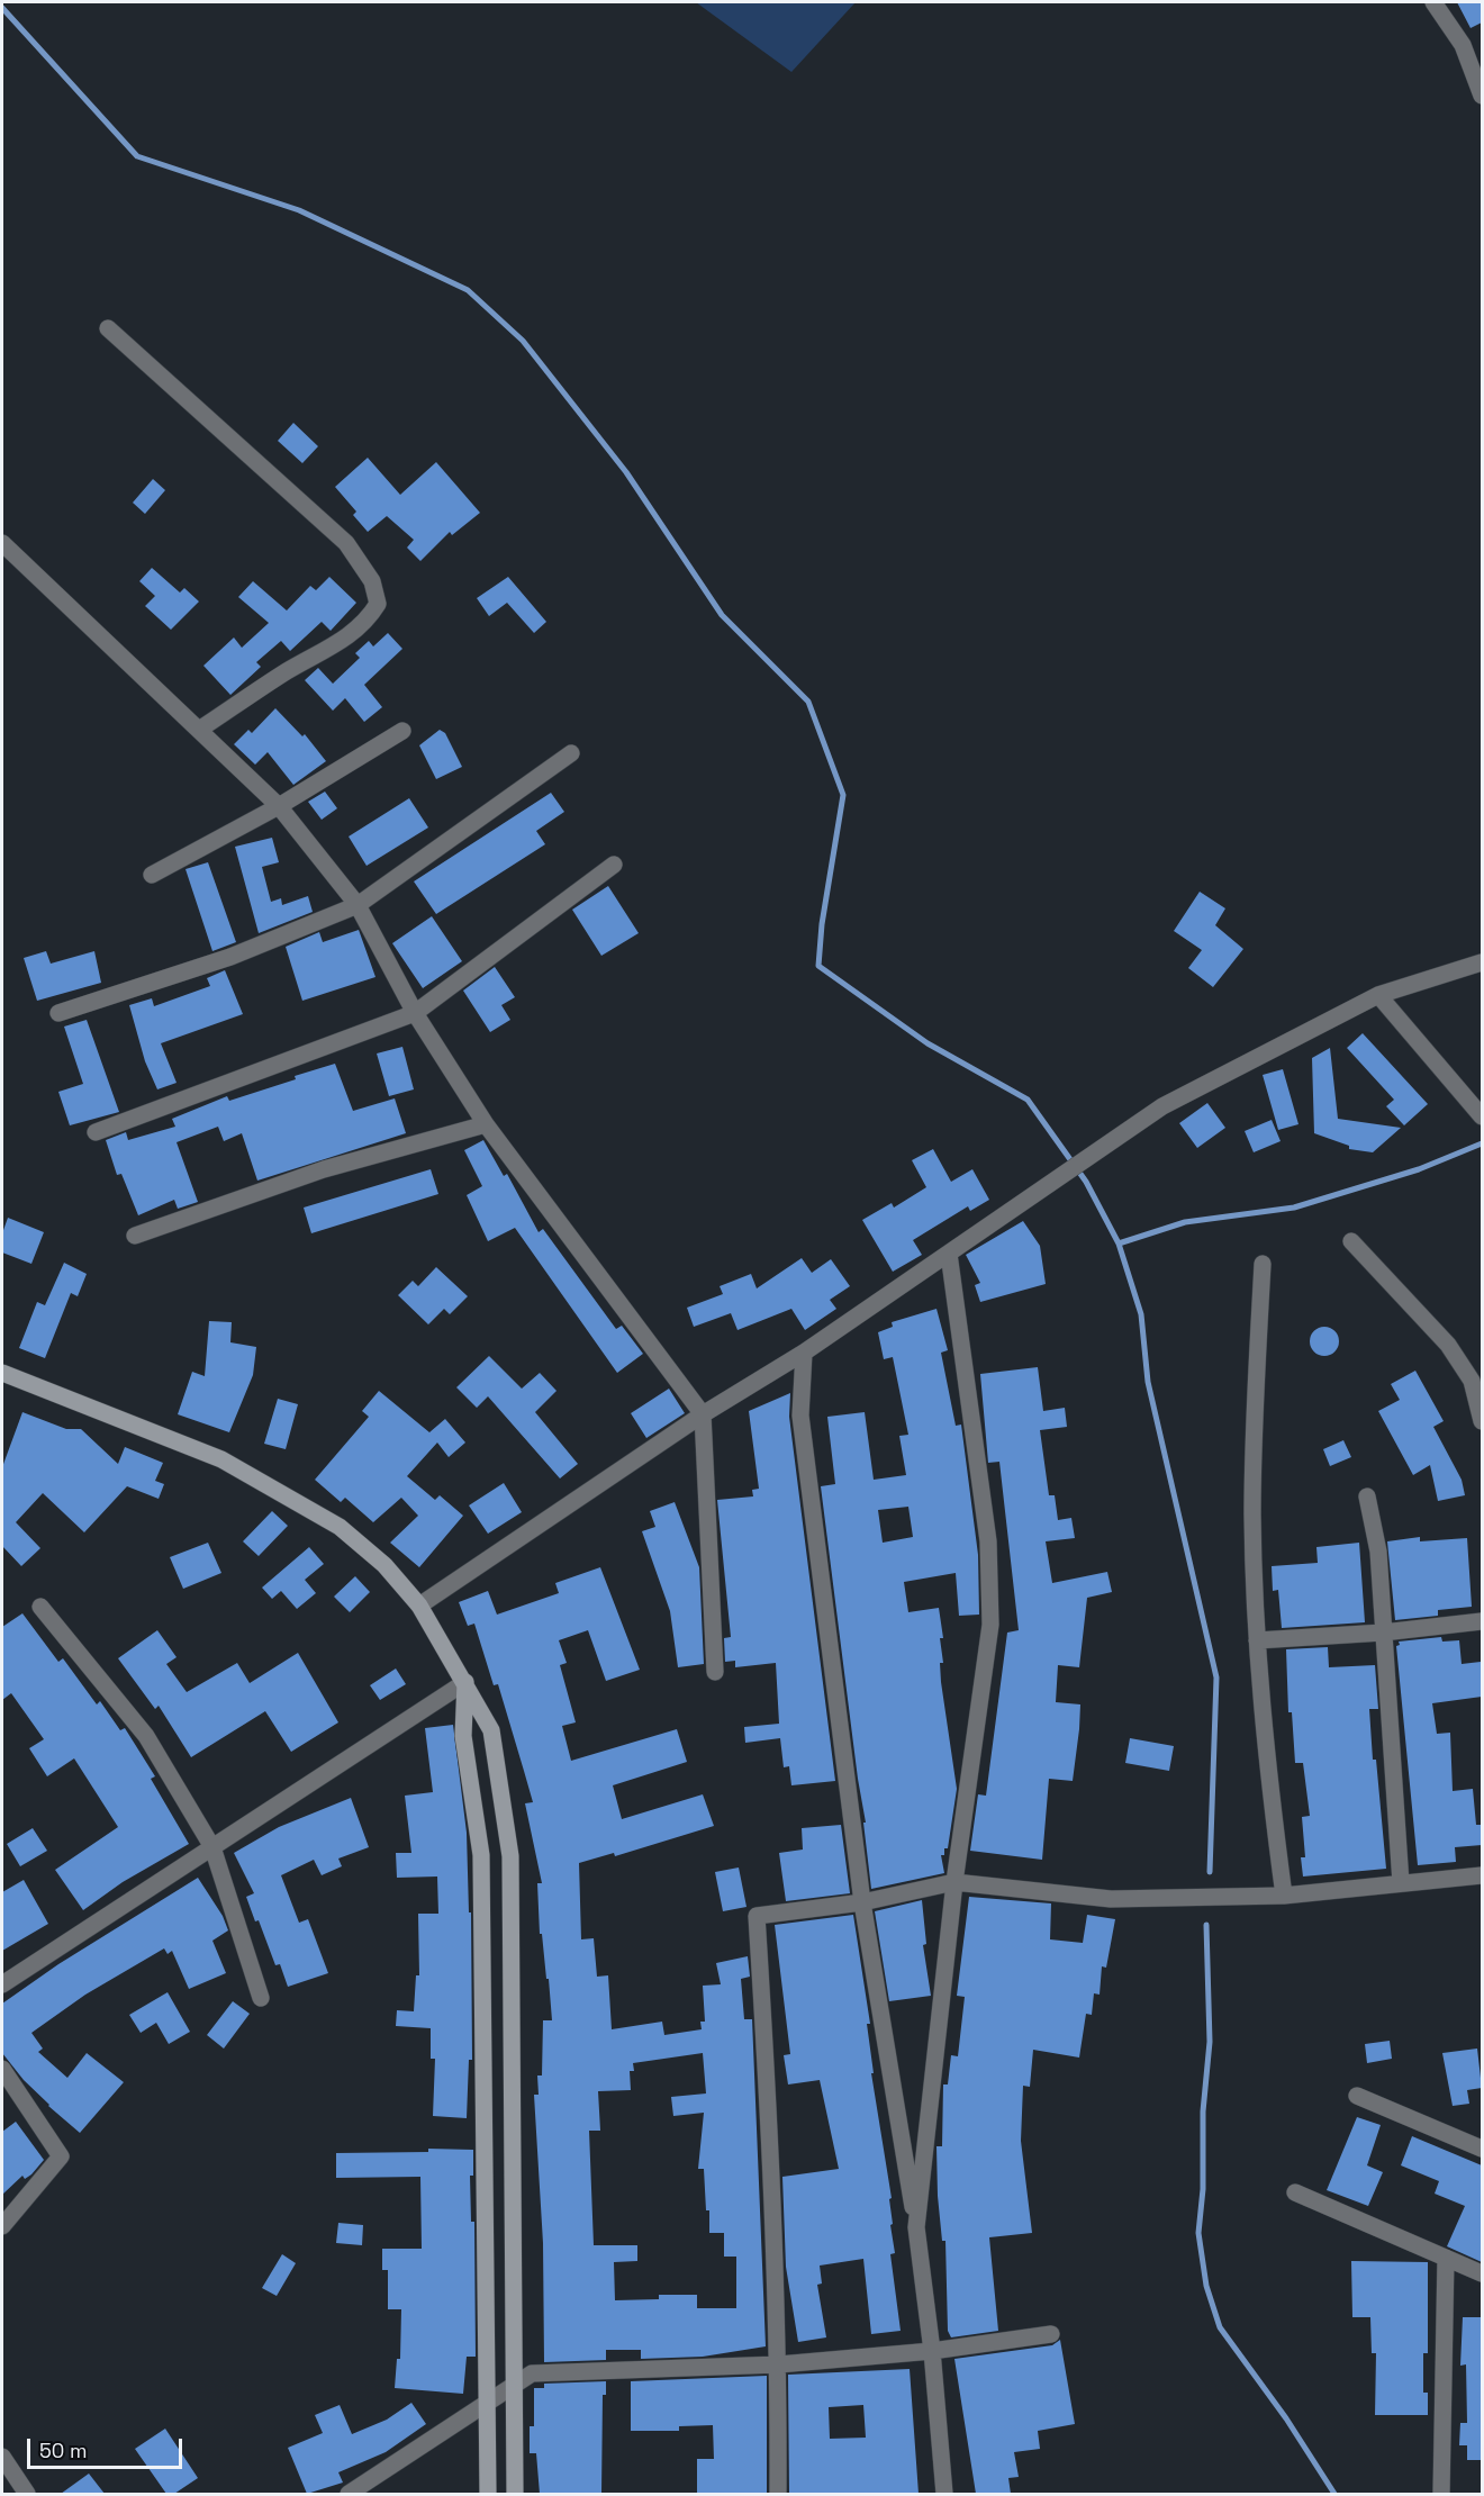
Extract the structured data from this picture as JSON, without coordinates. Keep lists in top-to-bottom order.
{
  "scale_bar": "50 m"
}
